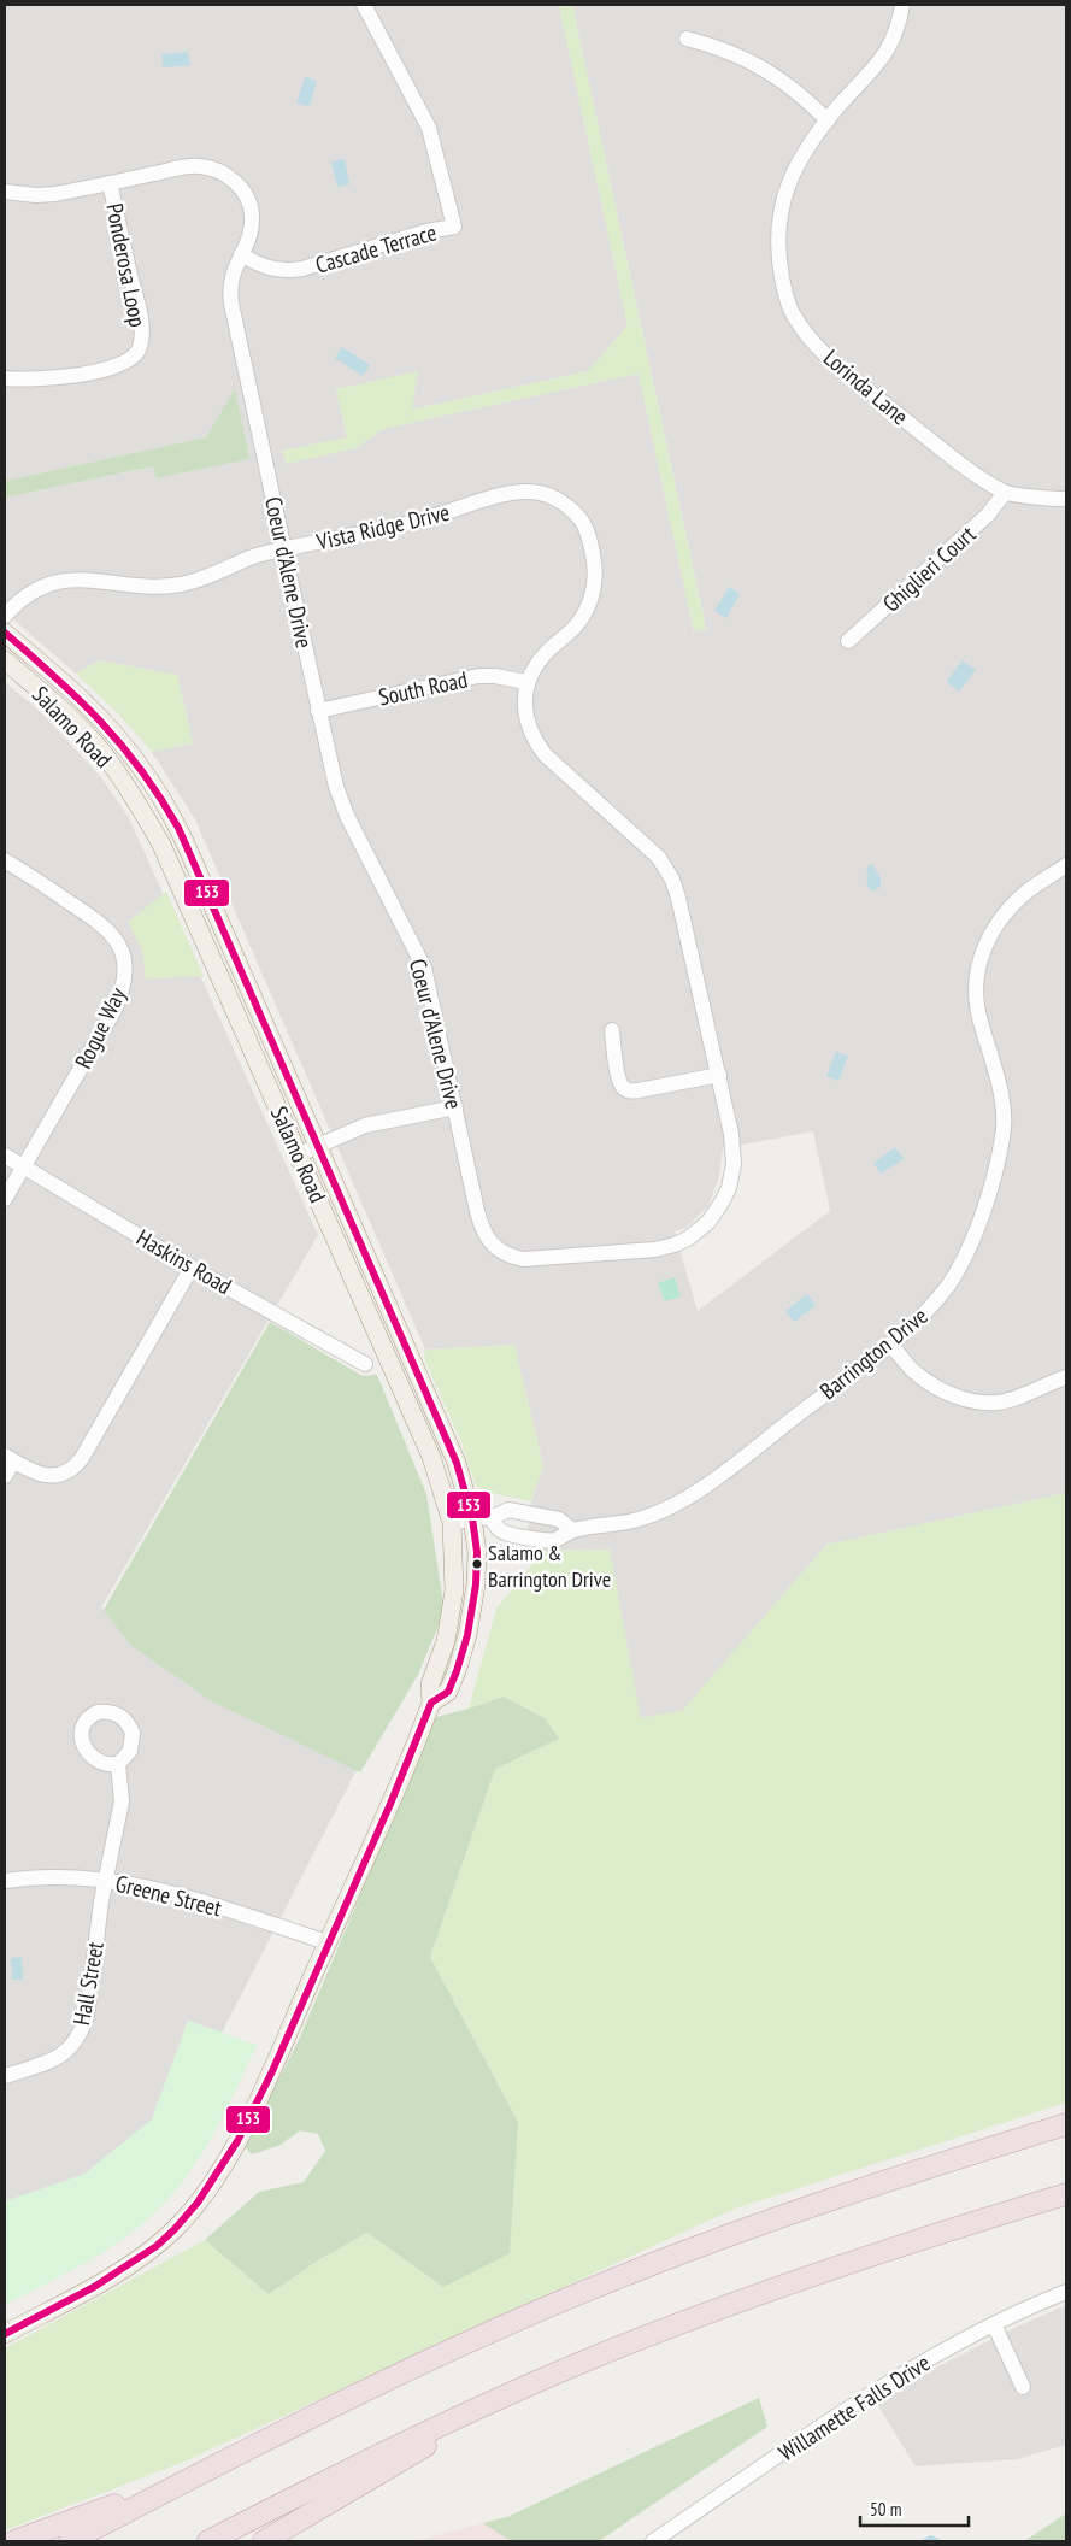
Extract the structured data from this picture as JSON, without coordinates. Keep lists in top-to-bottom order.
{
  "streets": {
    "main road": ["Salamo Road"],
    "street": [
      "Cascade Terrace",
      "Ponderosa Loop",
      "Lorinda Lane",
      "Vista Ridge Drive",
      "Ghiglieri Court",
      "Coeur d'Alene Drive",
      "South Road",
      "Rogue Way",
      "Haskins Road",
      "Barrington Drive",
      "Greene Street",
      "Hall Street",
      "Willamette Falls Drive"
    ]
  },
  "crossings": [
    ["Cascade Terrace", "Coeur d'Alene Drive"],
    ["Ponderosa Loop", "Coeur d'Alene Drive"],
    ["Lorinda Lane", "Ghiglieri Court"],
    ["Vista Ridge Drive", "Coeur d'Alene Drive"],
    ["Vista Ridge Drive", "South Road"],
    ["Coeur d'Alene Drive", "South Road"],
    ["Salamo Road", "Barrington Drive"],
    ["Salamo Road", "Greene Street"],
    ["Rogue Way", "Haskins Road"],
    ["Greene Street", "Hall Street"]
  ],
  "places": ["Salamo & Barrington Drive"],
  "lines": ["transit line 153"],
  "scale_bar": "50 m"
}
